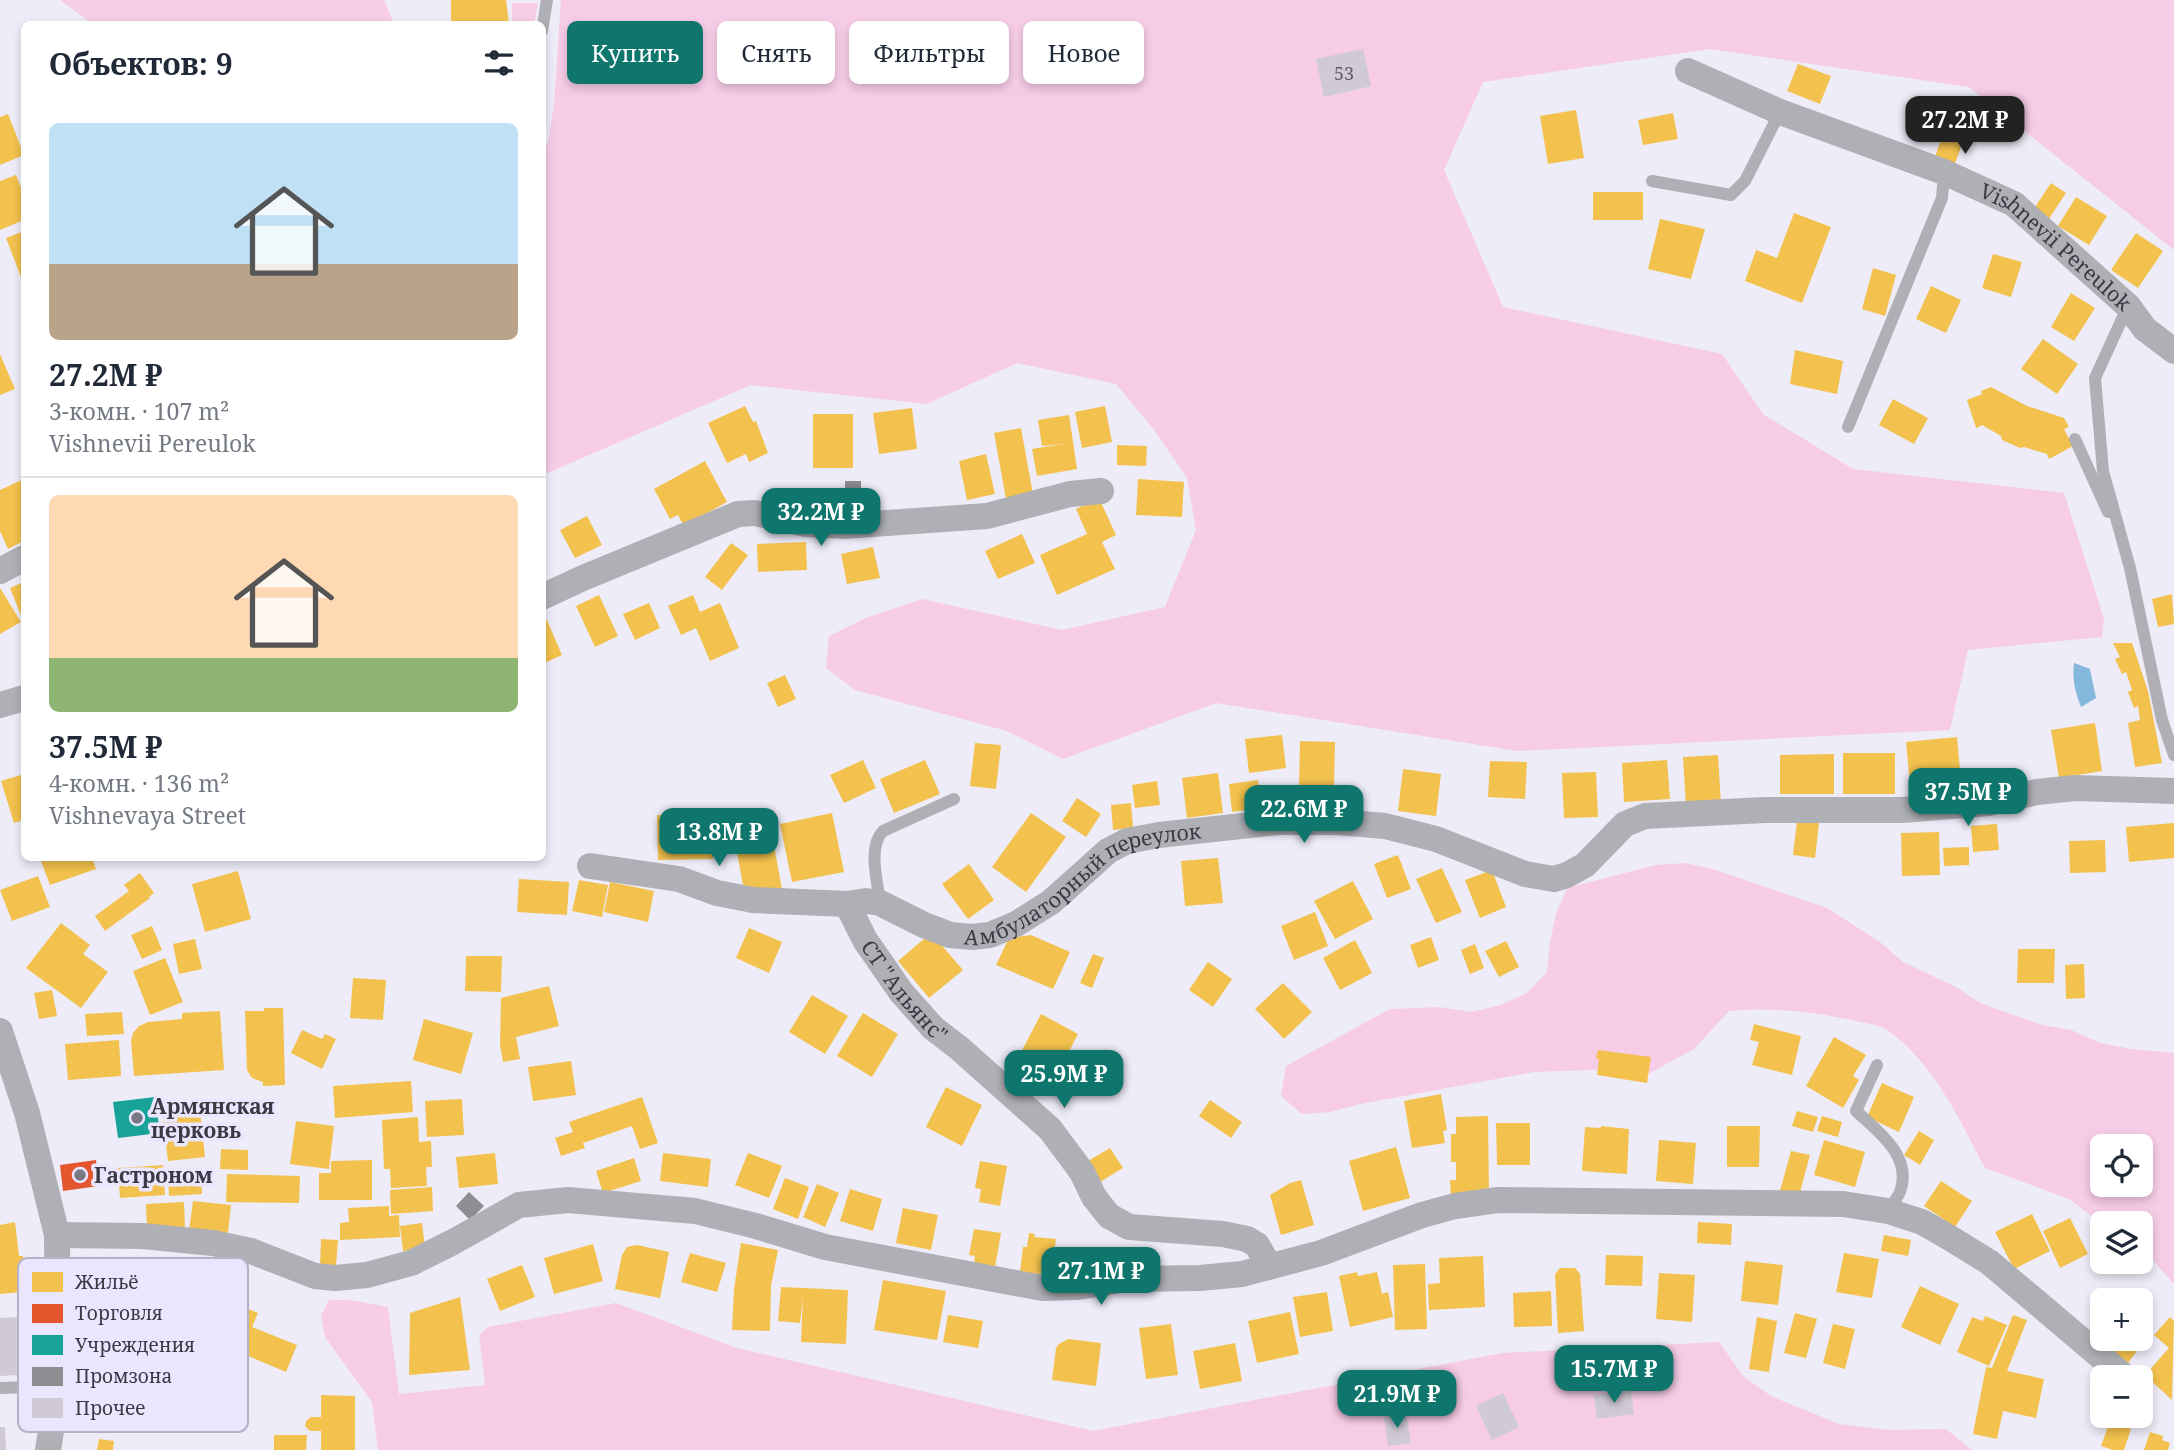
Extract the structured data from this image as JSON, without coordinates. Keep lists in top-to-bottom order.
{
  "streets": {
    "street": ["Vishnevii Pereulok", "Амбулаторный переулок", "СТ \"Альянс\""]
  },
  "crossings": [
    ["Амбулаторный переулок", "СТ \"Альянс\""]
  ],
  "places": ["Армянская церковь", "Гастроном"],
  "house_numbers": ["53"],
  "legend": [
    "Жильё",
    "Торговля",
    "Учреждения",
    "Промзона",
    "Прочее"
  ],
  "page": {
    "chip": [
      "Купить",
      "Снять",
      "Фильтры",
      "Новое"
    ],
    "heading": "Объектов: 9",
    "price": [
      "27.2M ₽",
      "32.2M ₽",
      "37.5M ₽",
      "22.6M ₽",
      "13.8M ₽",
      "25.9M ₽",
      "27.1M ₽",
      "15.7M ₽",
      "21.9M ₽"
    ],
    "list": [
      {
        "name": "27.2M ₽",
        "note": "3-комн. · 107 m² · Vishnevii Pereulok"
      },
      {
        "name": "37.5M ₽",
        "note": "4-комн. · 136 m² · Vishnevaya Street"
      }
    ],
    "map_buttons": ["+", "−"]
  }
}
